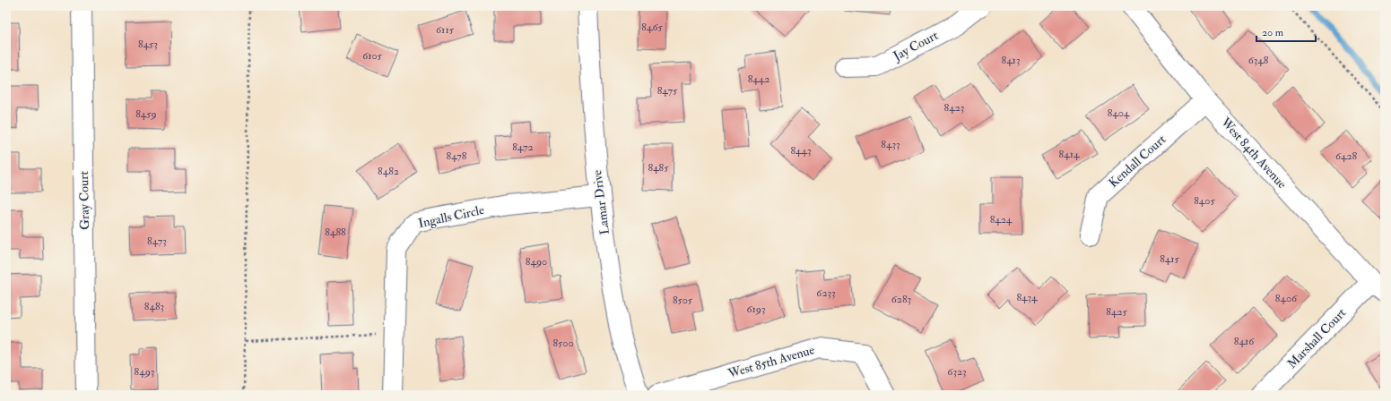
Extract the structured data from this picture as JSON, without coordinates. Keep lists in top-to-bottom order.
{
  "streets": {
    "street": [
      "Jay Court",
      "West 84th Avenue",
      "Kendall Court",
      "Gray Court",
      "Lamar Drive",
      "Ingalls Circle",
      "Marshall Court",
      "West 85th Avenue"
    ]
  },
  "crossings": [
    ["West 84th Avenue", "Kendall Court"],
    ["West 84th Avenue", "Marshall Court"],
    ["Lamar Drive", "Ingalls Circle"]
  ],
  "house_numbers": [
    "8465",
    "6115",
    "8453",
    "6105",
    "8413",
    "6348",
    "8442",
    "8475",
    "8423",
    "8404",
    "8459",
    "8433",
    "8472",
    "8443",
    "8414",
    "8478",
    "6428",
    "8485",
    "8482",
    "8405",
    "8424",
    "8488",
    "8473",
    "8415",
    "8490",
    "6233",
    "8434",
    "8406",
    "6283",
    "8505",
    "8483",
    "6193",
    "8425",
    "8416",
    "8500",
    "8493",
    "6323"
  ],
  "scale_bar": "20 m"
}
